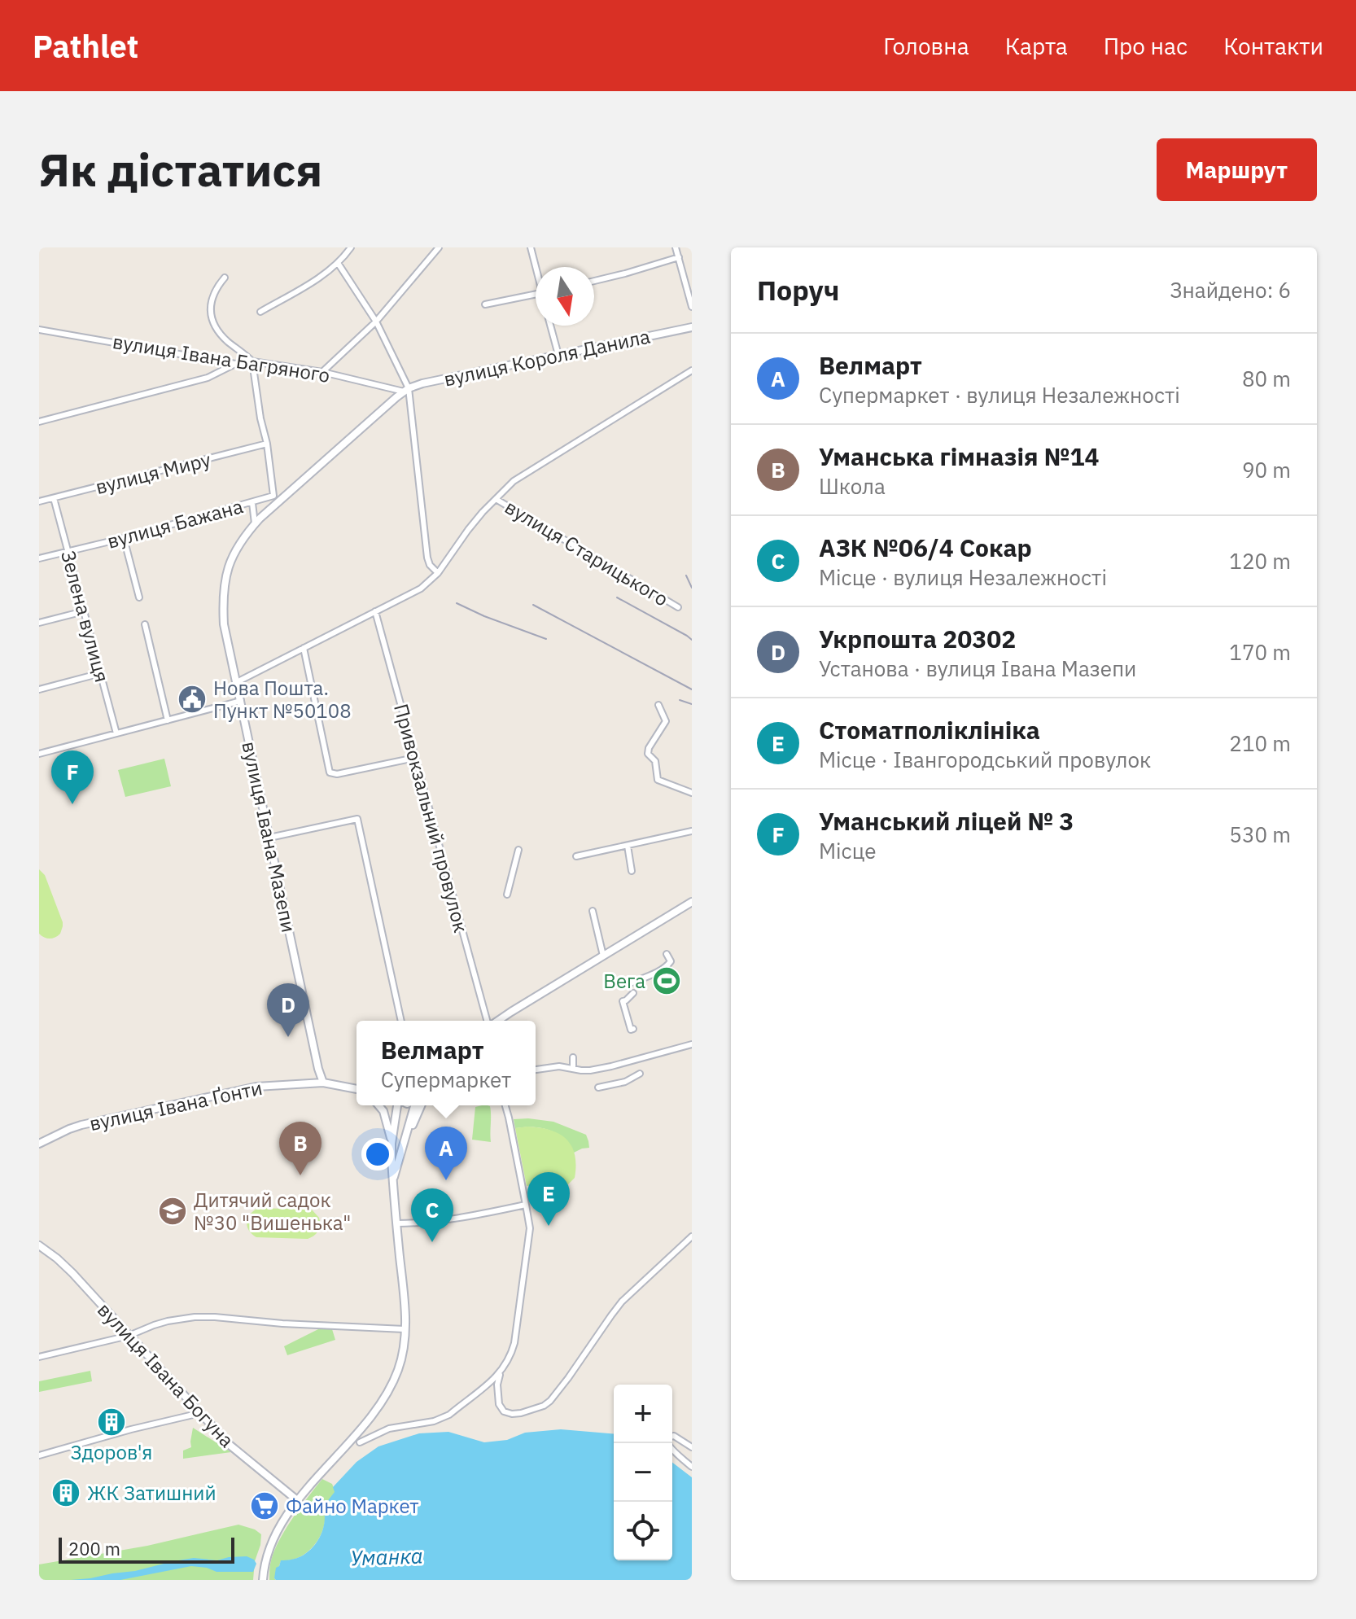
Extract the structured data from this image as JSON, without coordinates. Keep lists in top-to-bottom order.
{
  "streets": {
    "main road": [
      "вулиця Короля Данила",
      "вулиця Івана Мазепи",
      "вулиця Івана Ґонти",
      "вулиця Івана Богуна"
    ],
    "street": [
      "вулиця Івана Багряного",
      "вулиця Миру",
      "вулиця Бажана",
      "вулиця Старицького",
      "Зелена вулиця",
      "Привокзальний провулок"
    ]
  },
  "crossings": [
    ["вулиця Короля Данила", "вулиця Івана Багряного"],
    ["вулиця Короля Данила", "вулиця Івана Мазепи"],
    ["вулиця Івана Багряного", "вулиця Івана Мазепи"],
    ["вулиця Миру", "вулиця Бажана"],
    ["вулиця Миру", "Зелена вулиця"],
    ["вулиця Бажана", "Зелена вулиця"],
    ["вулиця Івана Мазепи", "вулиця Івана Ґонти"]
  ],
  "water": ["Уманка"],
  "places": {
    "public building": ["Нова Пошта. Пункт №50108"],
    "sports": ["Вега"],
    "school or university": ["Дитячий садок №30 \"Вишенька\""],
    "building": ["Здоров'я", "ЖК Затишний"],
    "supermarket": ["Файно Маркет"]
  },
  "scale_bar": "200 m",
  "north": "bottom",
  "page": {
    "header": "Pathlet",
    "nav": [
      "Головна",
      "Карта",
      "Про нас",
      "Контакти"
    ],
    "buttons": "Маршрут",
    "title": "Як дістатися",
    "heading": ["Поруч", "Знайдено: 6"],
    "list": [
      {
        "mark": "A",
        "name": "Велмарт",
        "note": "Супермаркет · вулиця Незалежності",
        "value": "80 m"
      },
      {
        "mark": "B",
        "name": "Уманська гімназія №14",
        "note": "Школа",
        "value": "90 m"
      },
      {
        "mark": "C",
        "name": "АЗК №06/4 Сокар",
        "note": "Місце · вулиця Незалежності",
        "value": "120 m"
      },
      {
        "mark": "D",
        "name": "Укрпошта 20302",
        "note": "Установа · вулиця Івана Мазепи",
        "value": "170 m"
      },
      {
        "mark": "E",
        "name": "Стоматполіклініка",
        "note": "Місце · Івангородський провулок",
        "value": "210 m"
      },
      {
        "mark": "F",
        "name": "Уманський ліцей № 3",
        "note": "Місце",
        "value": "530 m"
      }
    ],
    "pins": [
      "F",
      "D",
      "B",
      "A",
      "E",
      "C"
    ],
    "popup": ["Велмарт", "Супермаркет"],
    "map_buttons": ["+", "−"],
    "scale": "200 m"
  }
}
